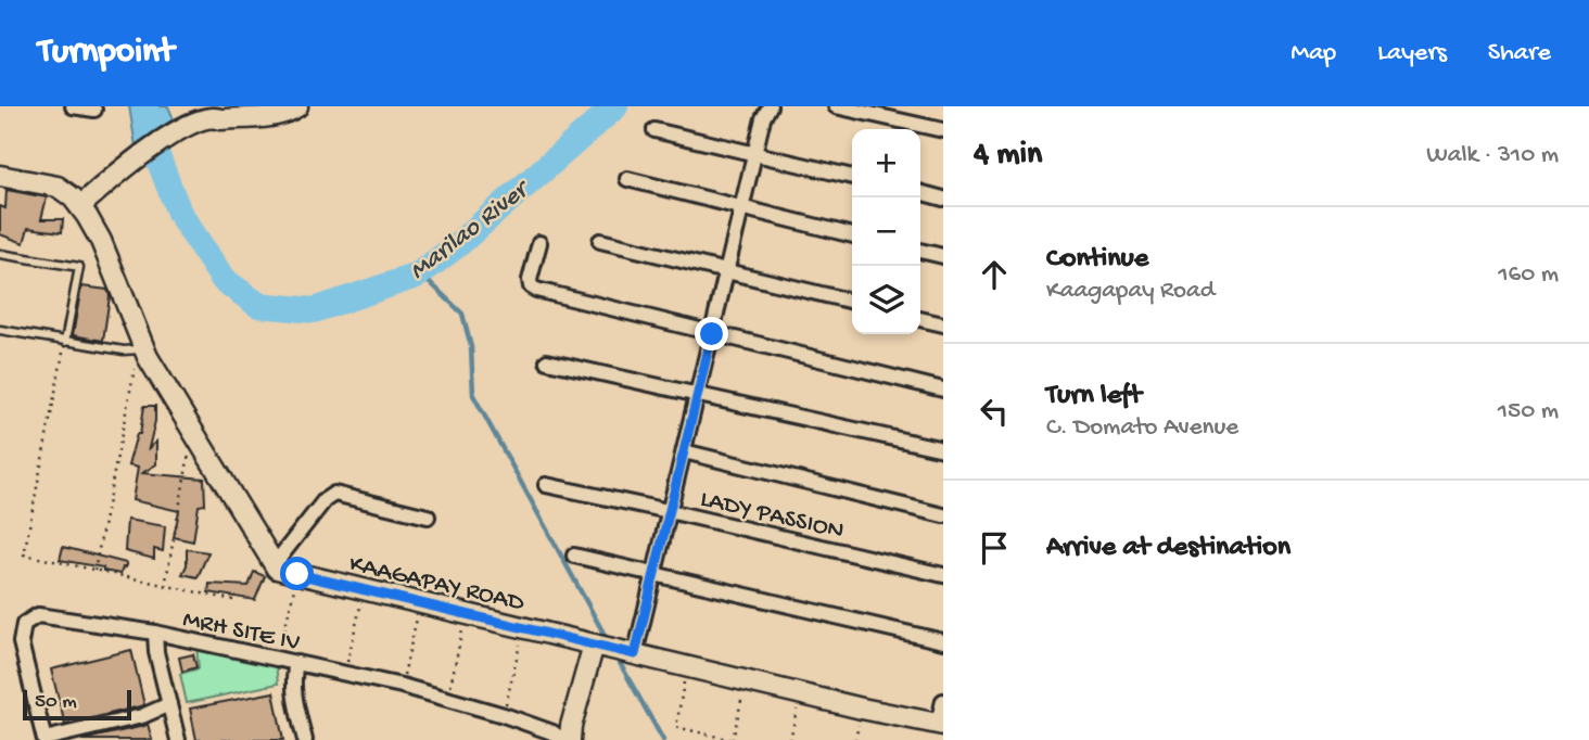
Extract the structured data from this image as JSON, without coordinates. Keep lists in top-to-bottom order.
{
  "streets": {
    "street": ["LADY PASSION", "KAAGAPAY ROAD", "MRH SITE IV"]
  },
  "water": ["Marilao River"],
  "scale_bar": "50 m",
  "page": {
    "header": "Turnpoint",
    "nav": ["Map", "Layers", "Share"],
    "heading": ["4 min", "Walk · 310 m"],
    "map_buttons": ["+", "−"],
    "list": [
      ["Continue", "Kaagapay Road", "160 m"],
      ["Turn left", "C. Domato Avenue", "150 m"],
      "Arrive at destination"
    ],
    "scale": "50 m"
  }
}
